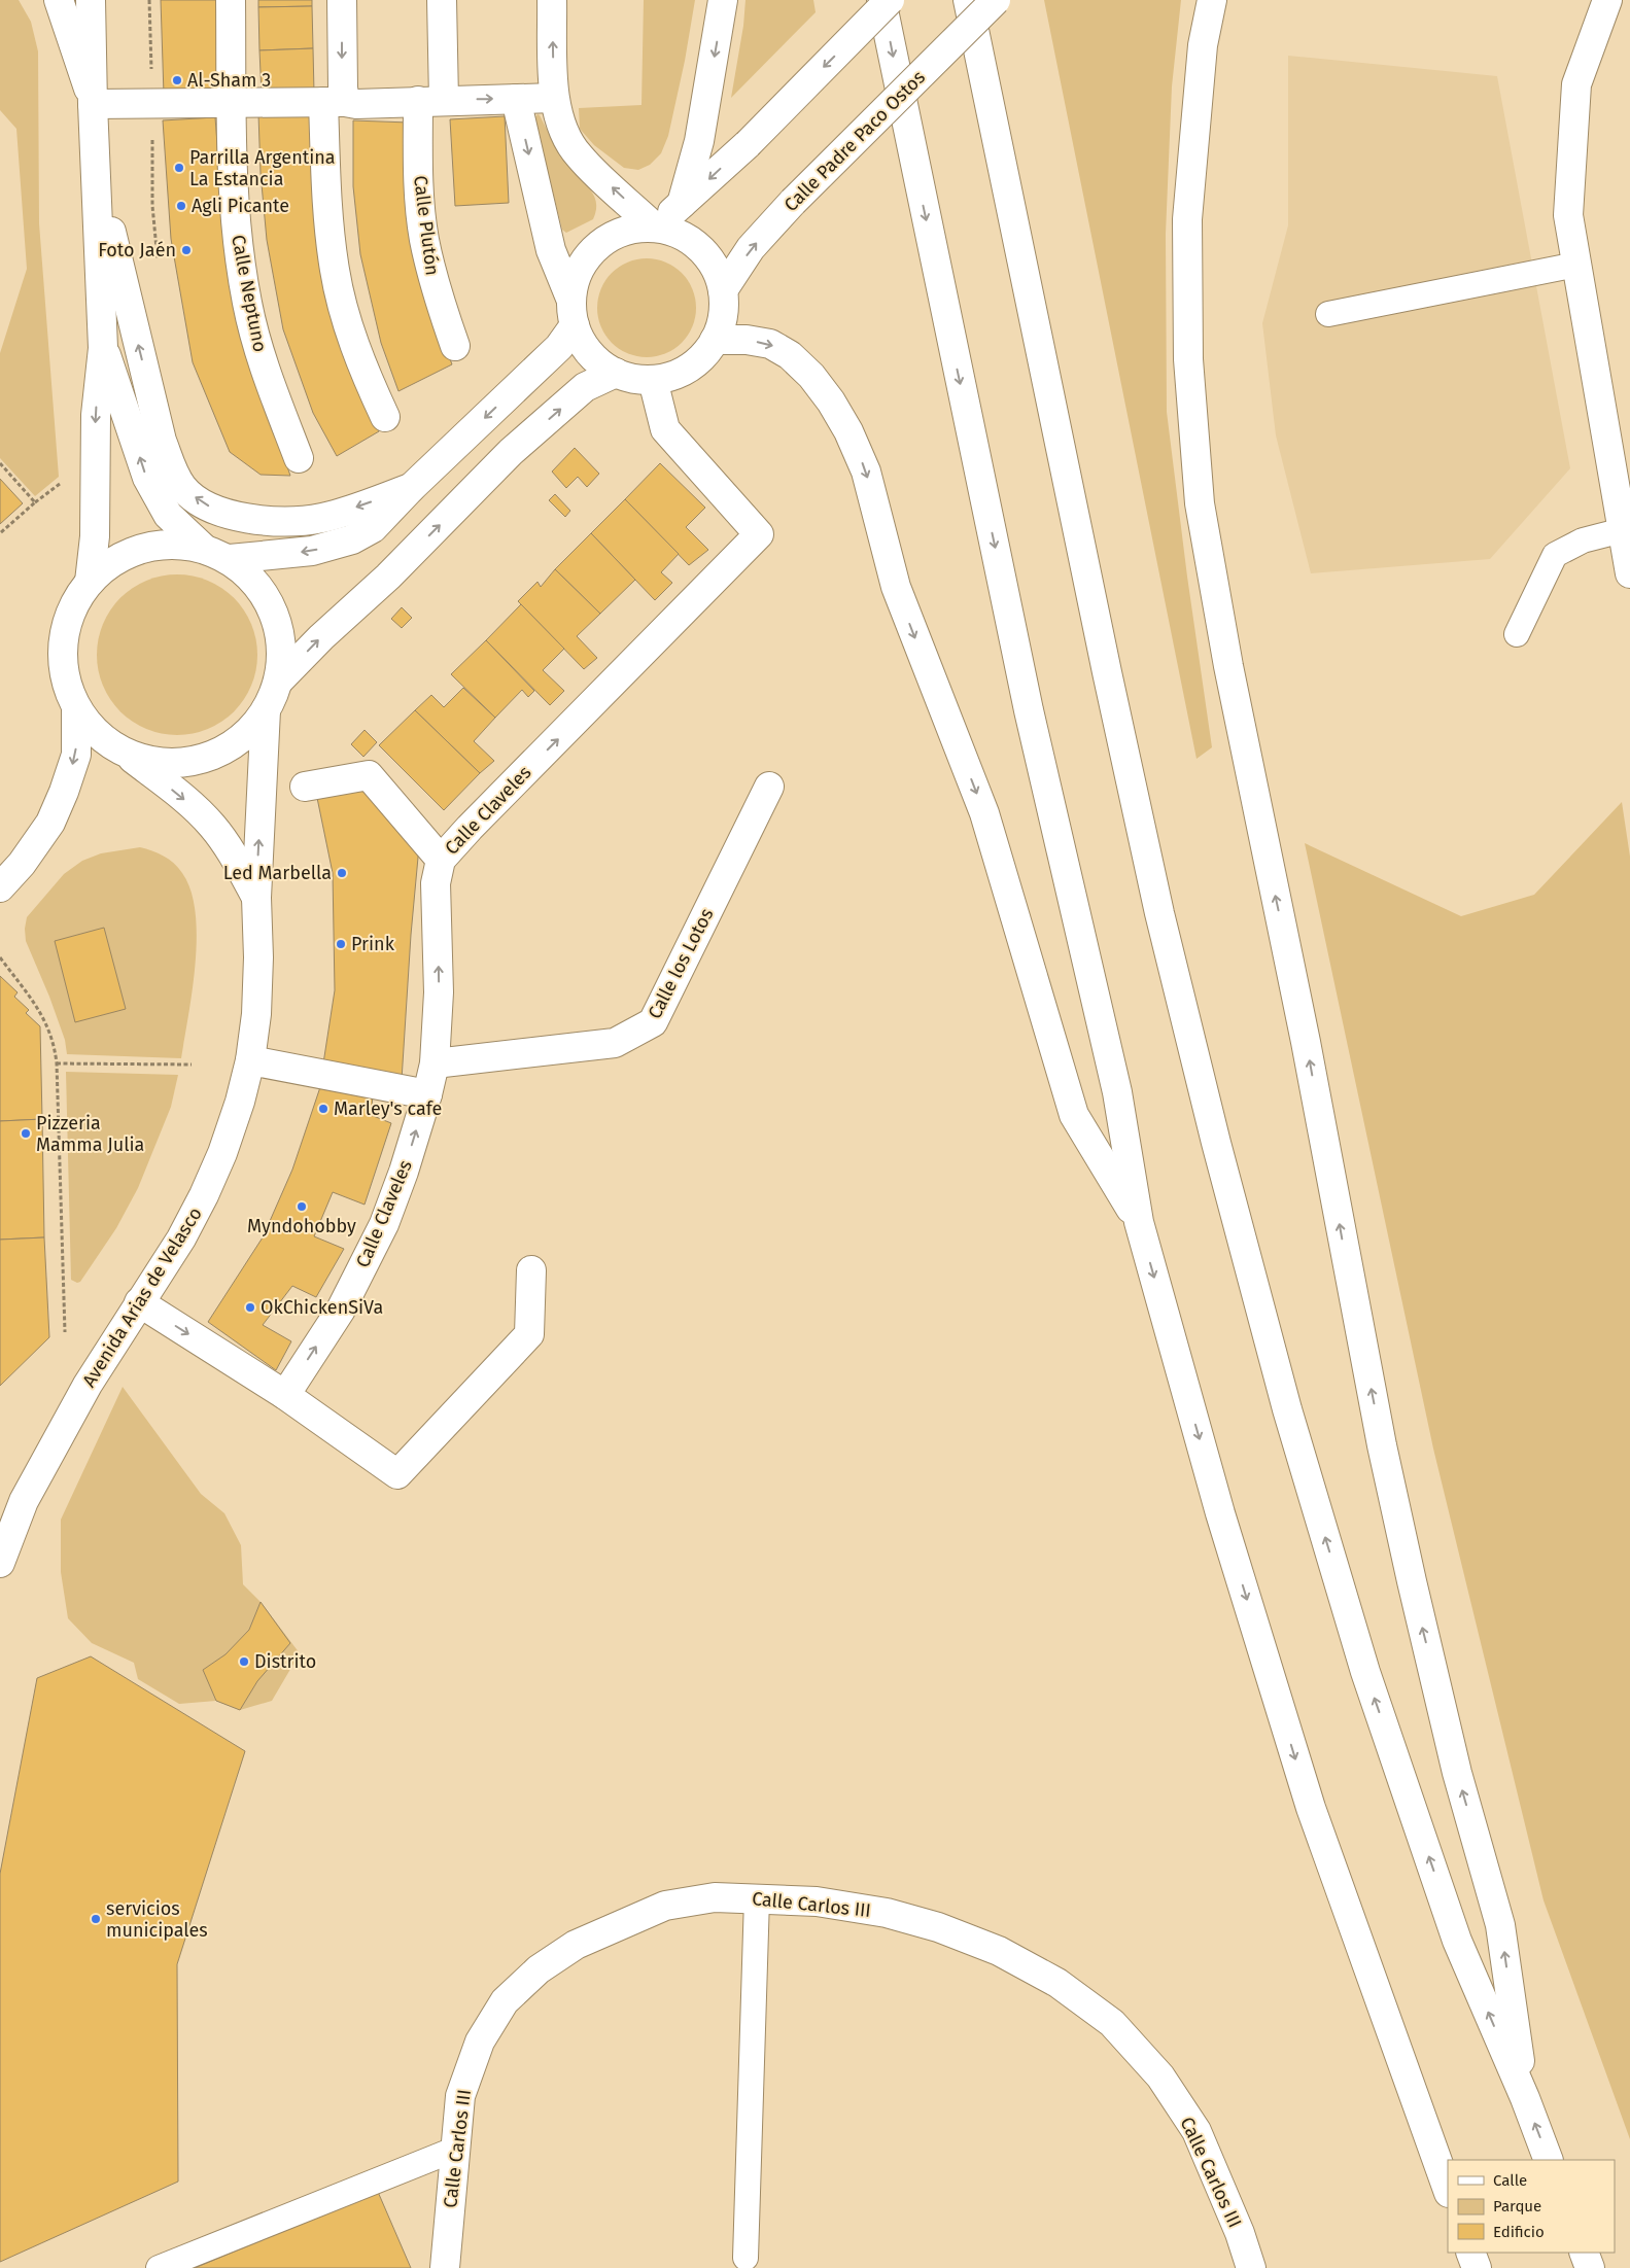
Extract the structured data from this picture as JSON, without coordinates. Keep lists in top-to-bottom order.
{
  "streets": {
    "main road": [
      "Calle Padre Paco Ostos",
      "Calle Plutón",
      "Calle Neptuno",
      "Calle Claveles",
      "Calle los Lotos",
      "Avenida Arias de Velasco",
      "Calle Carlos III"
    ]
  },
  "crossings": [
    ["Calle Padre Paco Ostos", "Calle Claveles"],
    ["Calle Claveles", "Calle los Lotos"]
  ],
  "one_way": ["Calle Claveles"],
  "places": [
    "Al-Sham 3",
    "Parrilla Argentina La Estancia",
    "Agli Picante",
    "Foto Jaén",
    "Led Marbella",
    "Prink",
    "Marley's cafe",
    "Pizzeria Mamma Julia",
    "Myndohobby",
    "OkChickenSiVa",
    "Distrito",
    "servicios municipales"
  ],
  "legend": ["Calle", "Parque", "Edificio"]
}
